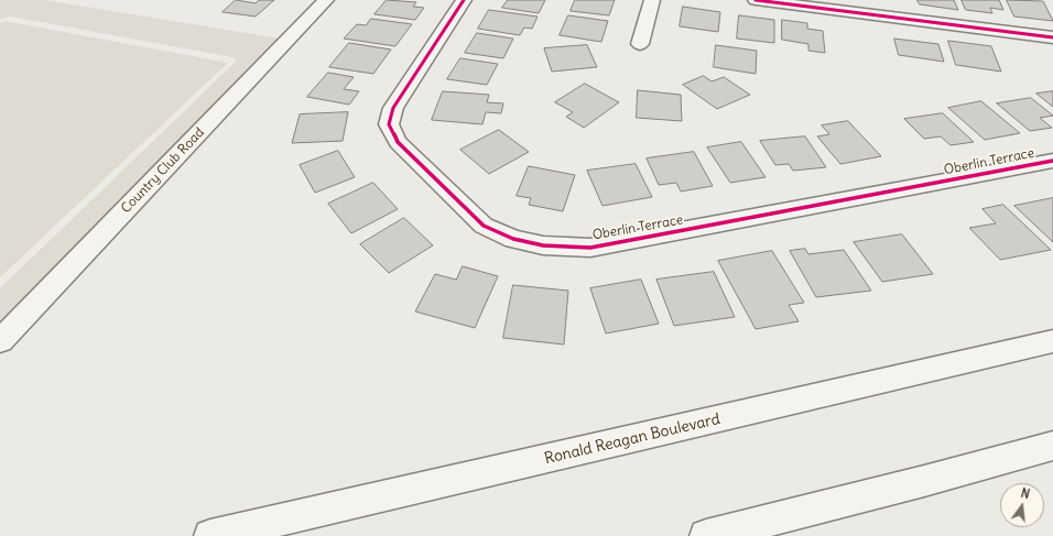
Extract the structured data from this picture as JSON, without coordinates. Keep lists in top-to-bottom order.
{
  "streets": {
    "street": ["Oberlin Terrace", "Country Club Road", "Ronald Reagan Boulevard"]
  },
  "north": "top"
}
